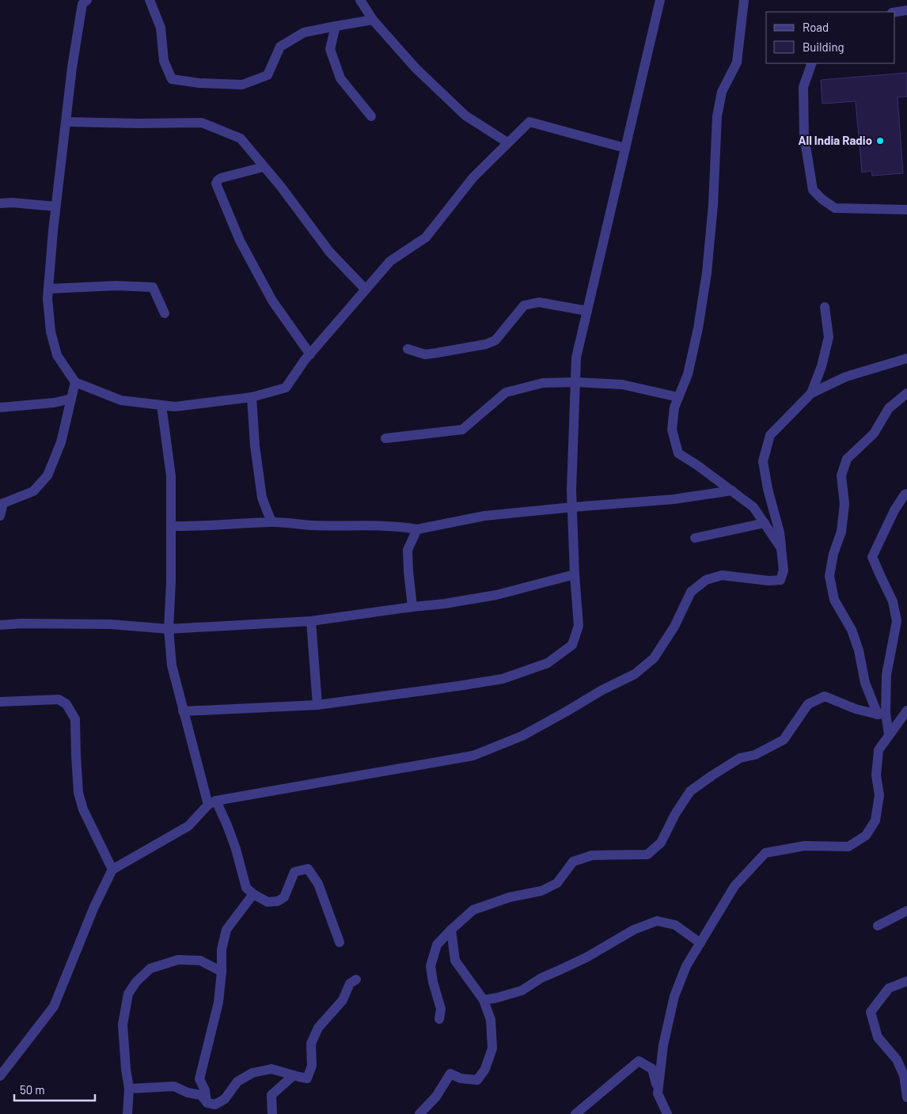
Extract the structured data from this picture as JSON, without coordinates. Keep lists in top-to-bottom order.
{
  "places": ["All India Radio"],
  "legend": ["Road", "Building"],
  "scale_bar": "50 m"
}
